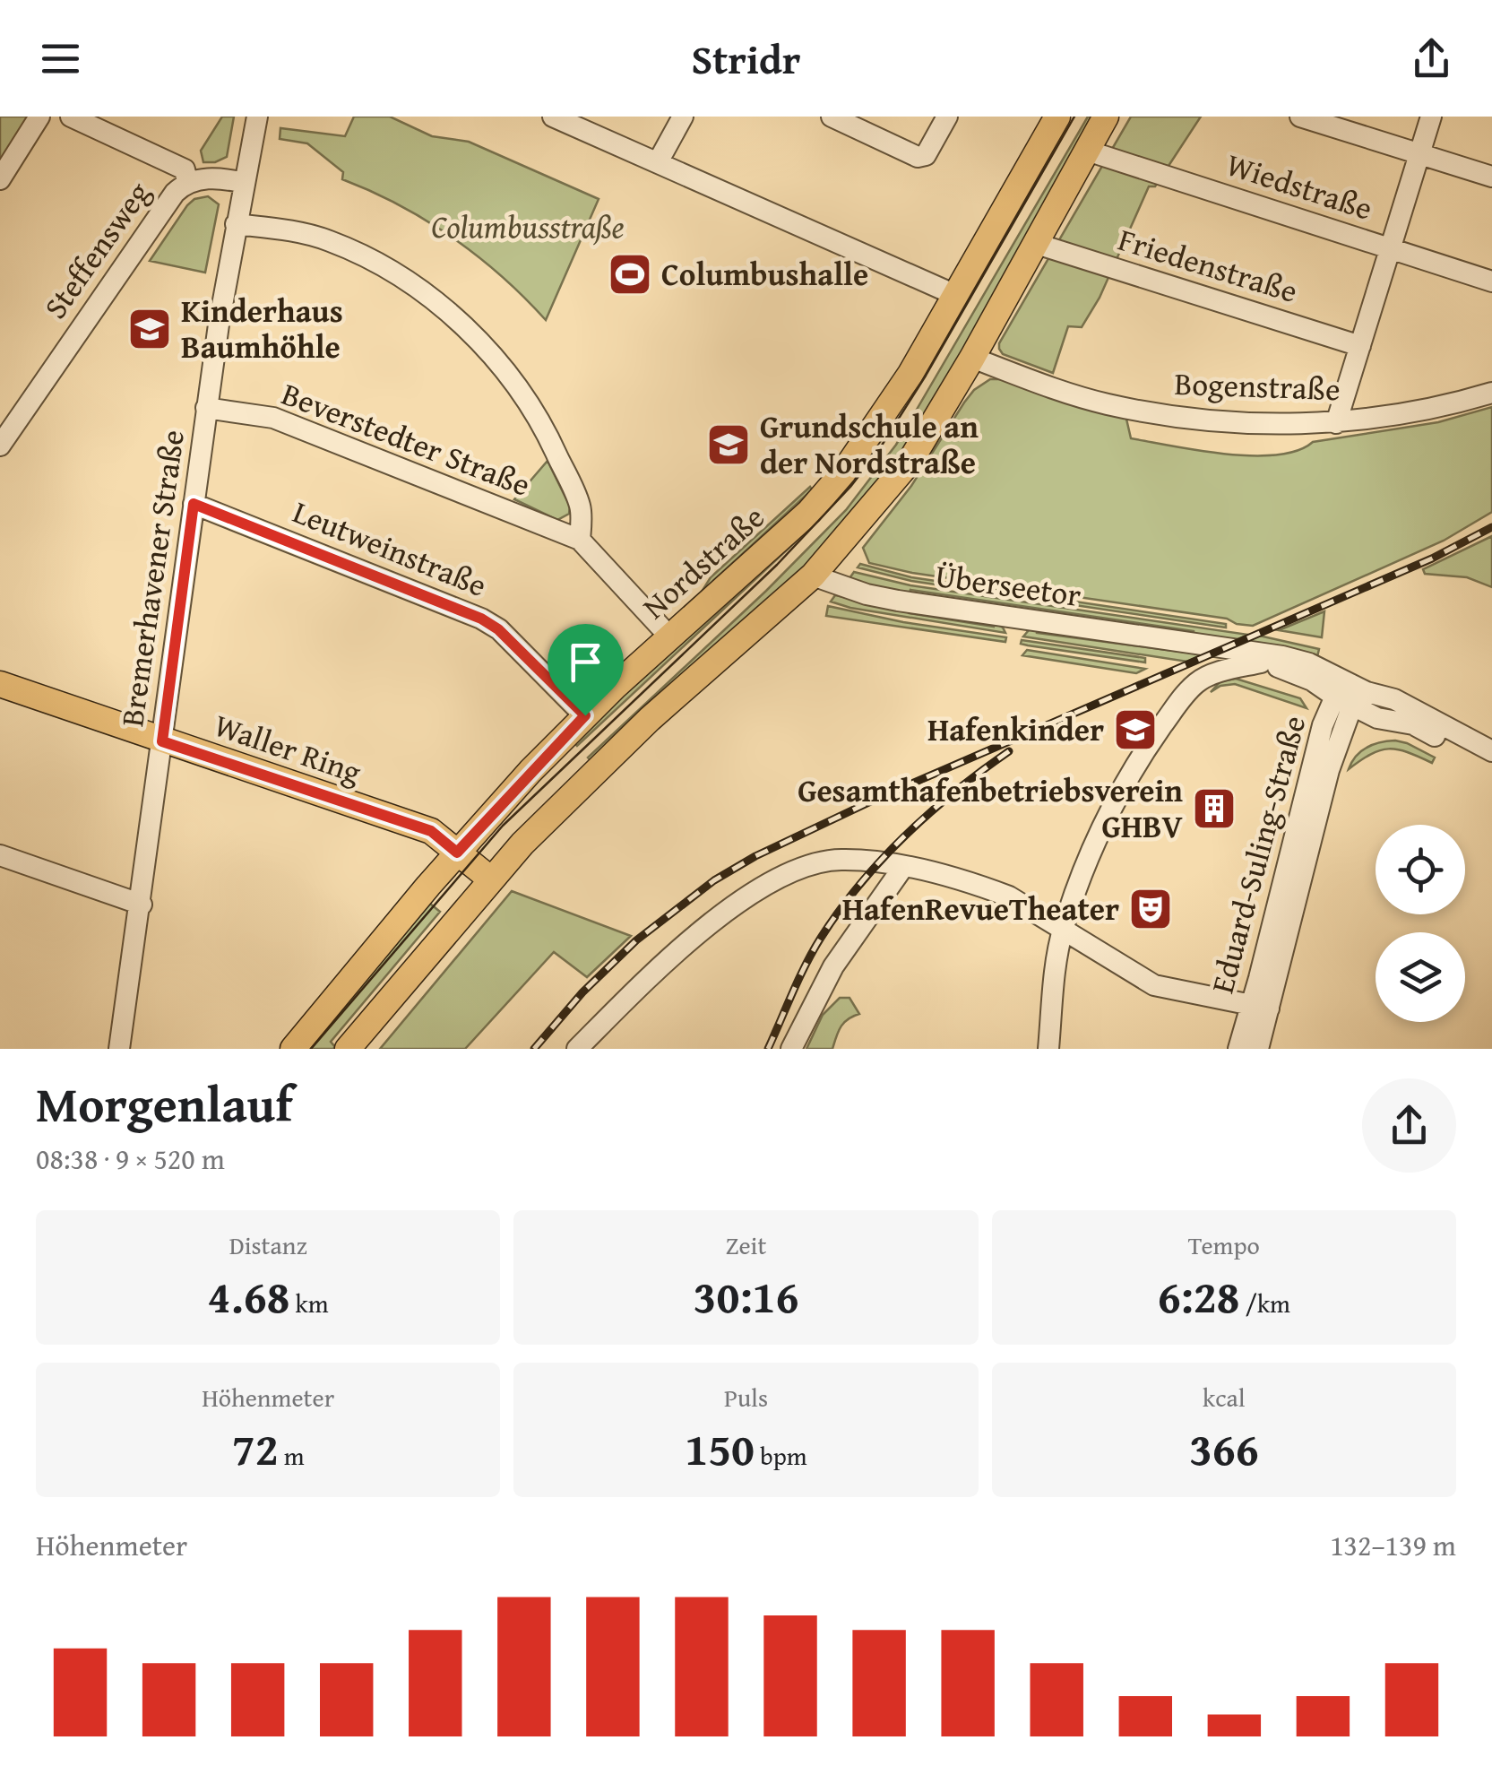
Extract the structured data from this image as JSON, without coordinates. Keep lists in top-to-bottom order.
{
  "streets": {
    "main road": ["Nordstraße", "Waller Ring"],
    "street": [
      "Wiedstraße",
      "Steffensweg",
      "Friedenstraße",
      "Bogenstraße",
      "Beverstedter Straße",
      "Leutweinstraße",
      "Bremerhavener Straße",
      "Überseetor",
      "Eduard-Suling-Straße"
    ]
  },
  "crossings": [
    ["Steffensweg", "Bremerhavener Straße"],
    ["Beverstedter Straße", "Bremerhavener Straße"],
    ["Leutweinstraße", "Nordstraße"],
    ["Leutweinstraße", "Bremerhavener Straße"],
    ["Nordstraße", "Waller Ring"],
    ["Bremerhavener Straße", "Waller Ring"],
    ["Überseetor", "Eduard-Suling-Straße"]
  ],
  "parks": ["Columbusstraße"],
  "places": {
    "sports": ["Columbushalle"],
    "school or university": ["Kinderhaus Baumhöhle", "Grundschule an der Nordstraße", "Hafenkinder"],
    "building": ["Gesamthafenbetriebsverein GHBV"],
    "theatre": ["HafenRevueTheater"]
  },
  "page": {
    "header": "Stridr",
    "heading": ["Morgenlauf", "08:38 · 9 × 520 m"],
    "stats": [
      ["Distanz", "4.68 km"],
      ["Zeit", "30:16"],
      ["Tempo", "6:28 /km"],
      ["Höhenmeter", "72 m"],
      ["Puls", "150 bpm"],
      ["kcal", "366"]
    ],
    "chart": ["Höhenmeter", "132–139 m"]
  }
}
